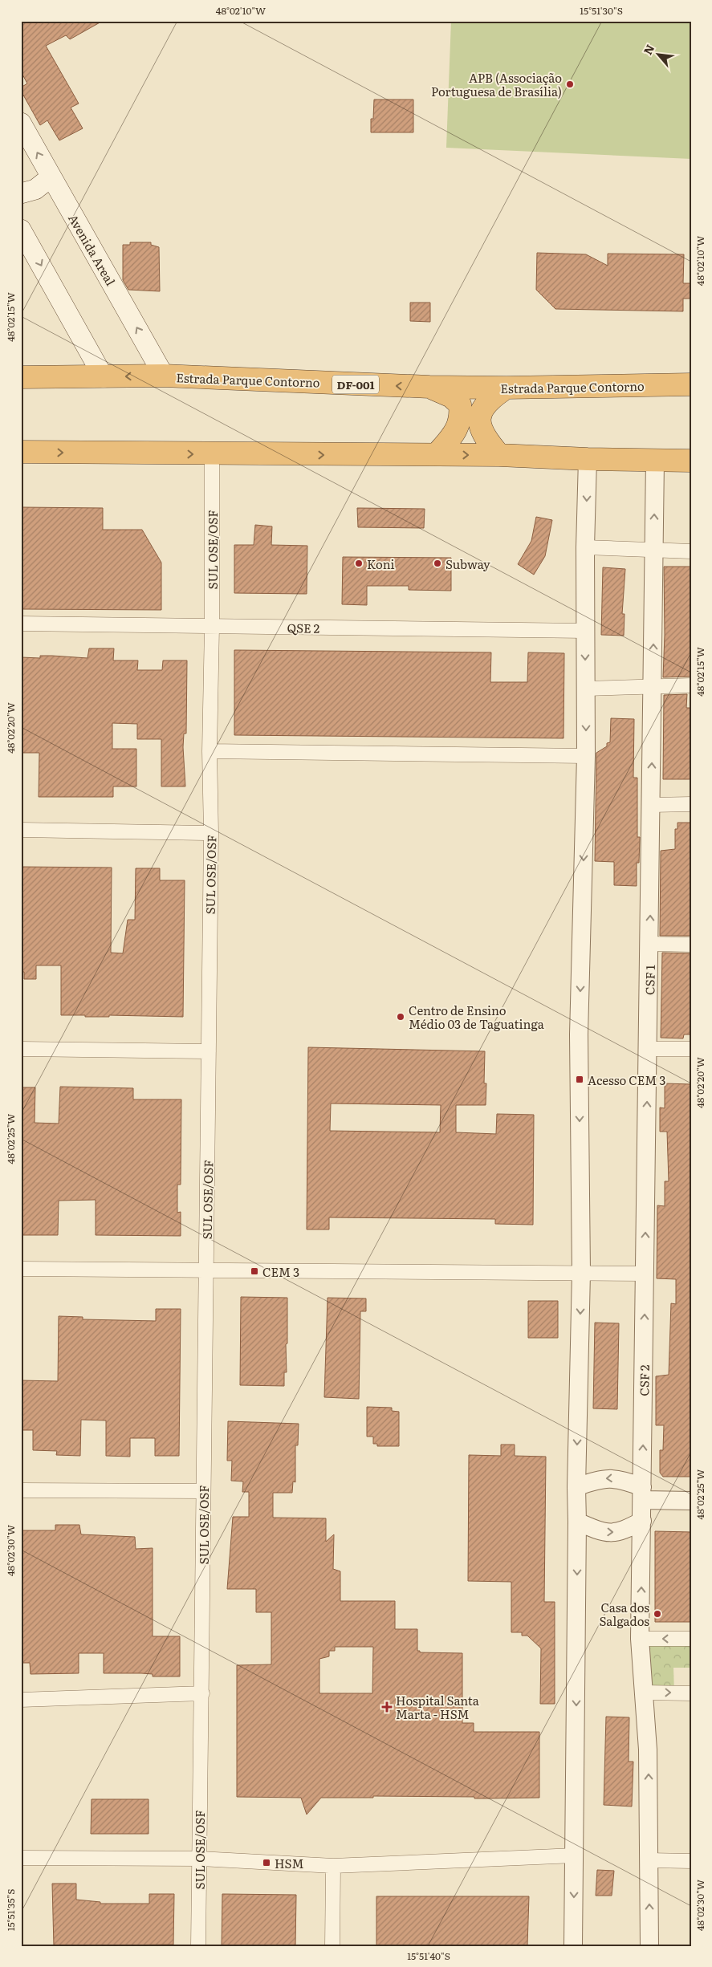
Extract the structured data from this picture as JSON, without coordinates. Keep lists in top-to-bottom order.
{
  "streets": {
    "highway": ["Estrada Parque Contorno", "DF-001"],
    "main road": ["Avenida Areal"],
    "street": [
      "SUL OSE/OSF",
      "QSE 2",
      "CSF 1",
      "CSF 2"
    ]
  },
  "crossings": [
    ["Avenida Areal", "Estrada Parque Contorno"],
    ["SUL OSE/OSF", "QSE 2"],
    ["CSF 1", "CSF 2"]
  ],
  "places": {
    "other": [
      "APB (Associação Portuguesa de Brasília)",
      "Koni",
      "Subway",
      "Centro de Ensino Médio 03 de Taguatinga",
      "Casa dos Salgados"
    ],
    "transit": ["Acesso CEM 3", "CEM 3", "HSM"],
    "health": ["Hospital Santa Marta - HSM"]
  },
  "north": "top left",
  "coordinates": [
    "48°02'10\"W",
    "15°51'30\"S",
    "48°02'15\"W",
    "48°02'20\"W",
    "48°02'25\"W",
    "48°02'30\"W",
    "15°51'35\"S",
    "15°51'40\"S"
  ]
}
